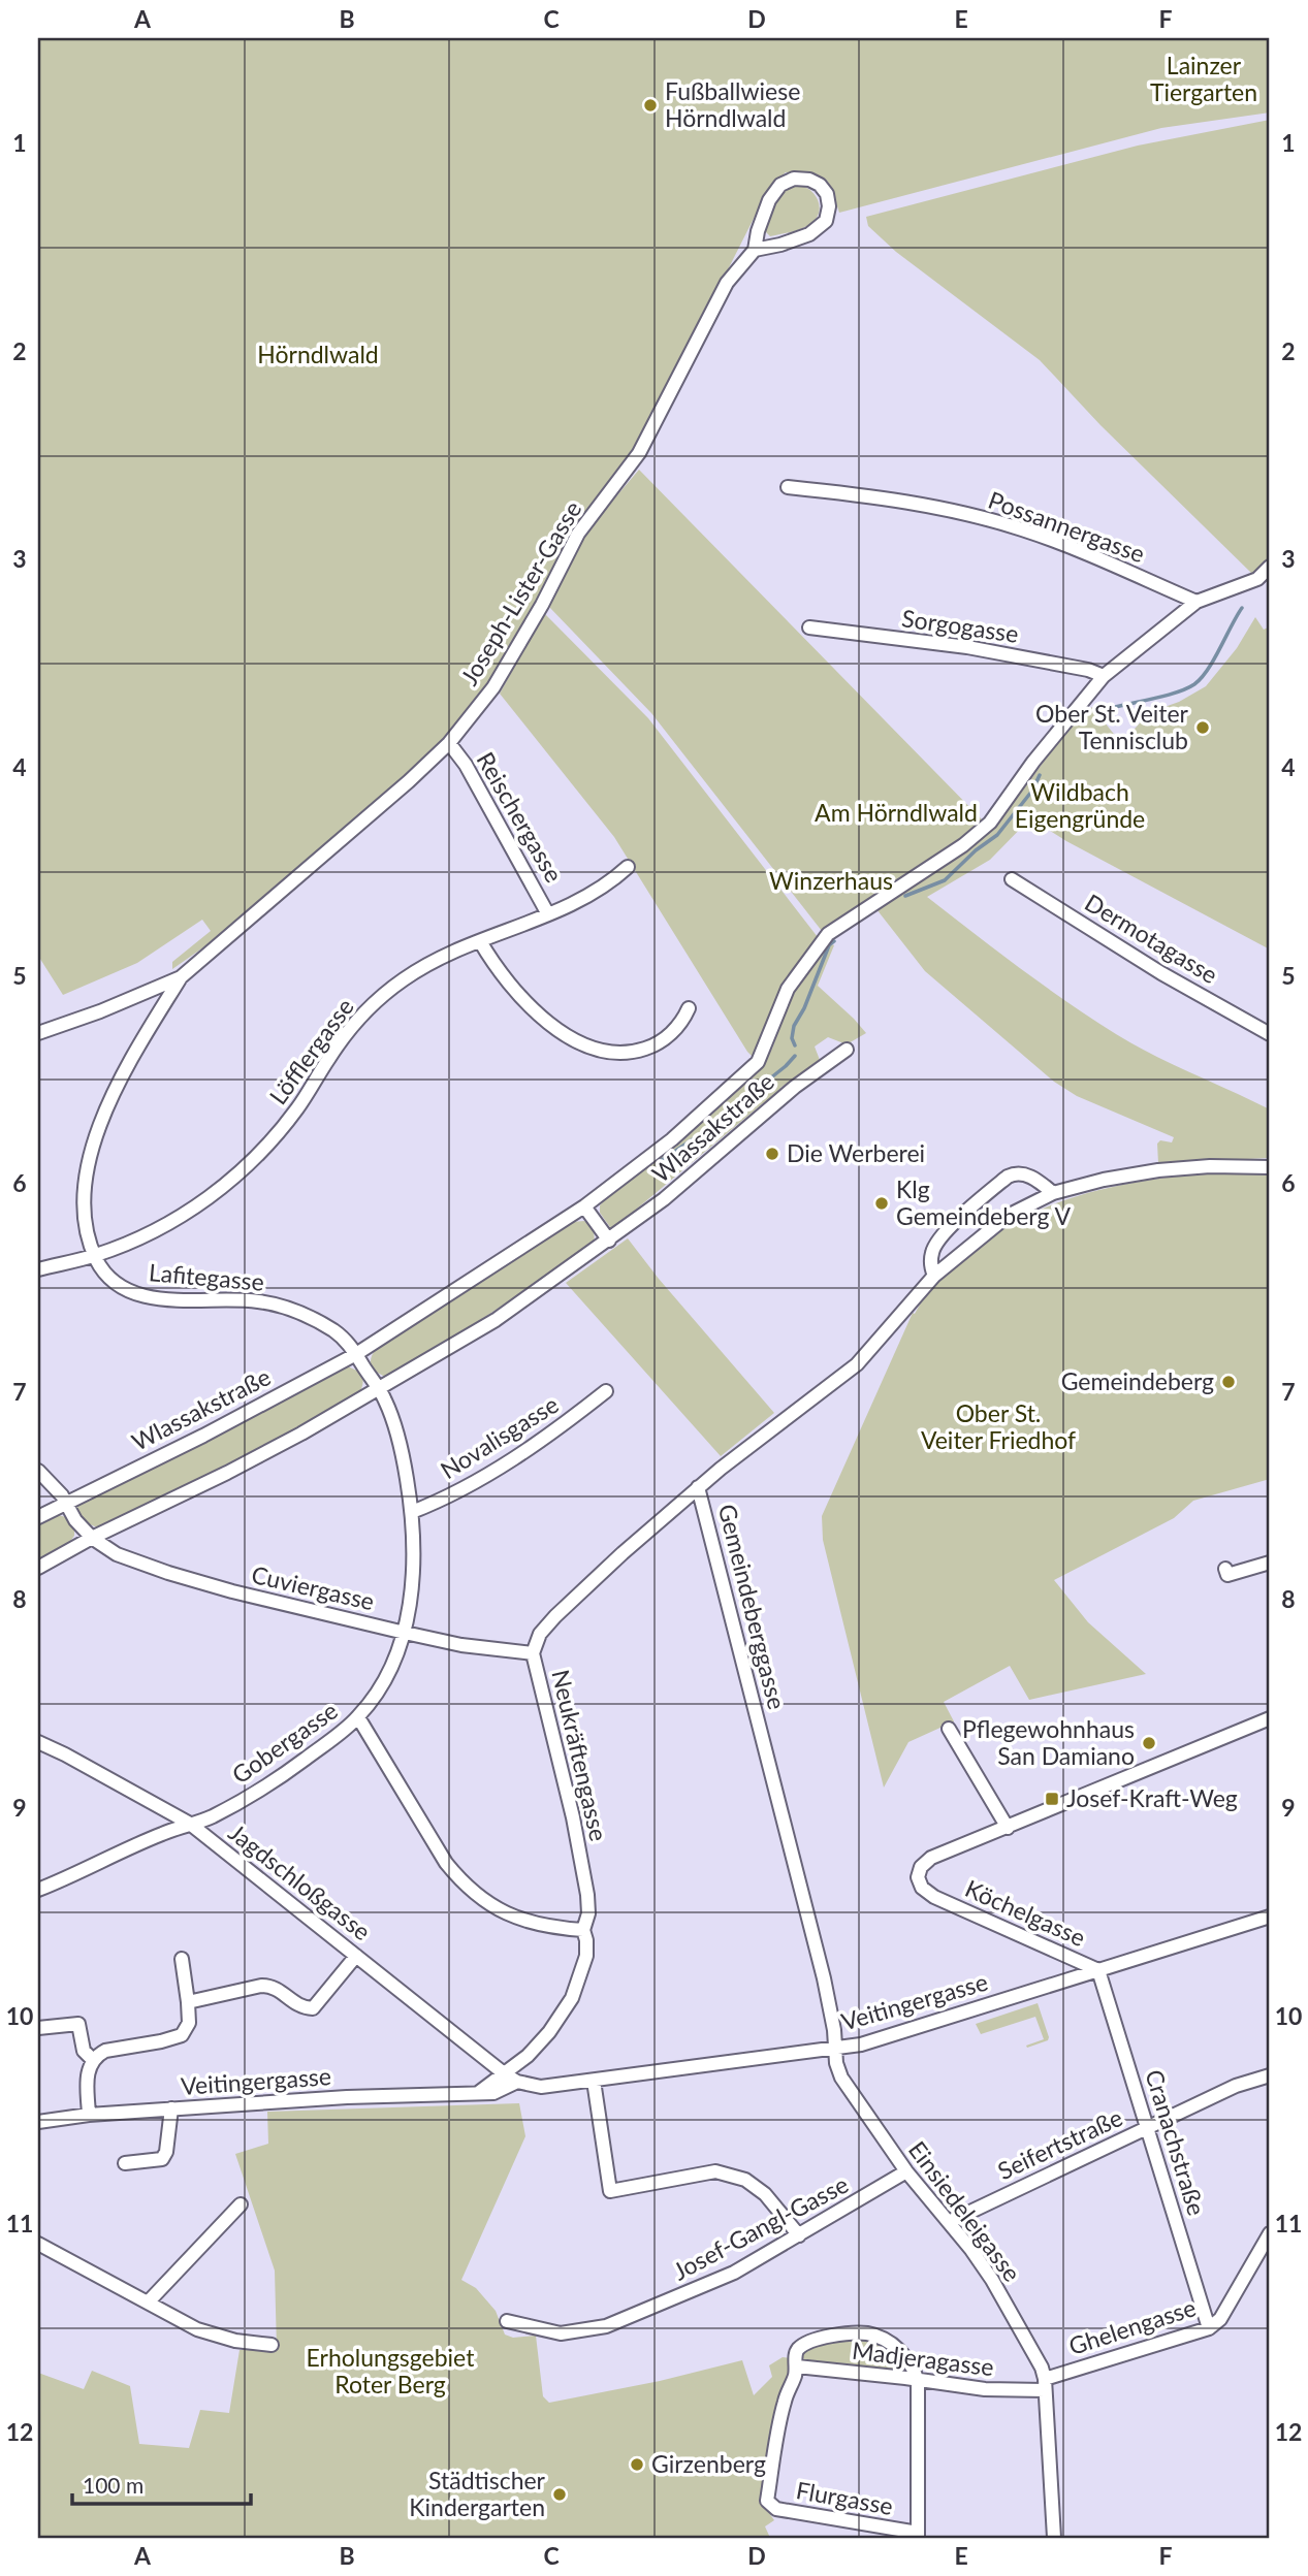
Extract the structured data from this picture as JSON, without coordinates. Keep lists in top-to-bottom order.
{
  "streets": {
    "street": [
      "Possannergasse",
      "Joseph-Lister-Gasse",
      "Sorgogasse",
      "Reischergasse",
      "Dermotagasse",
      "Löfflergasse",
      "Wlassakstraße",
      "Lafitegasse",
      "Novalisgasse",
      "Cuviergasse",
      "Gemeindeberggasse",
      "Gobergasse",
      "Neukräftengasse",
      "Jagdschloßgasse",
      "Köchelgasse",
      "Veitingergasse",
      "Cranachstraße",
      "Seifertstraße",
      "Einsiedeleigasse",
      "Josef-Gangl-Gasse",
      "Ghelengasse",
      "Madjeragasse",
      "Flurgasse"
    ]
  },
  "crossings": [
    ["Joseph-Lister-Gasse", "Reischergasse"],
    ["Sorgogasse", "Wlassakstraße"],
    ["Reischergasse", "Löfflergasse"],
    ["Löfflergasse", "Lafitegasse"],
    ["Wlassakstraße", "Lafitegasse"],
    ["Wlassakstraße", "Cuviergasse"],
    ["Wlassakstraße", "Gobergasse"],
    ["Novalisgasse", "Gobergasse"],
    ["Cuviergasse", "Gobergasse"],
    ["Cuviergasse", "Neukräftengasse"],
    ["Gemeindeberggasse", "Neukräftengasse"],
    ["Gemeindeberggasse", "Veitingergasse"],
    ["Gemeindeberggasse", "Einsiedeleigasse"],
    ["Gobergasse", "Jagdschloßgasse"],
    ["Neukräftengasse", "Jagdschloßgasse"],
    ["Jagdschloßgasse", "Veitingergasse"],
    ["Köchelgasse", "Veitingergasse"],
    ["Köchelgasse", "Cranachstraße"],
    ["Veitingergasse", "Cranachstraße"],
    ["Veitingergasse", "Einsiedeleigasse"],
    ["Cranachstraße", "Seifertstraße"],
    ["Cranachstraße", "Ghelengasse"],
    ["Seifertstraße", "Einsiedeleigasse"],
    ["Einsiedeleigasse", "Josef-Gangl-Gasse"],
    ["Einsiedeleigasse", "Ghelengasse"],
    ["Einsiedeleigasse", "Madjeragasse"],
    ["Ghelengasse", "Madjeragasse"],
    ["Madjeragasse", "Flurgasse"]
  ],
  "parks": [
    "Lainzer Tiergarten",
    "Hörndlwald",
    "Wildbach Eigengründe",
    "Am Hörndlwald",
    "Winzerhaus",
    "Ober St. Veiter Friedhof",
    "Erholungsgebiet Roter Berg"
  ],
  "places": {
    "other": [
      "Fußballwiese Hörndlwald",
      "Ober St. Veiter Tennisclub",
      "Die Werberei",
      "Klg Gemeindeberg V",
      "Gemeindeberg",
      "Pflegewohnhaus San Damiano",
      "Girzenberg",
      "Städtischer Kindergarten"
    ],
    "transit": ["Josef-Kraft-Weg"]
  },
  "scale_bar": "100 m",
  "grid": {
    "columns": [
      "A",
      "B",
      "C",
      "D",
      "E",
      "F"
    ],
    "rows": [
      "1",
      "2",
      "3",
      "4",
      "5",
      "6",
      "7",
      "8",
      "9",
      "10",
      "11",
      "12"
    ]
  }
}
